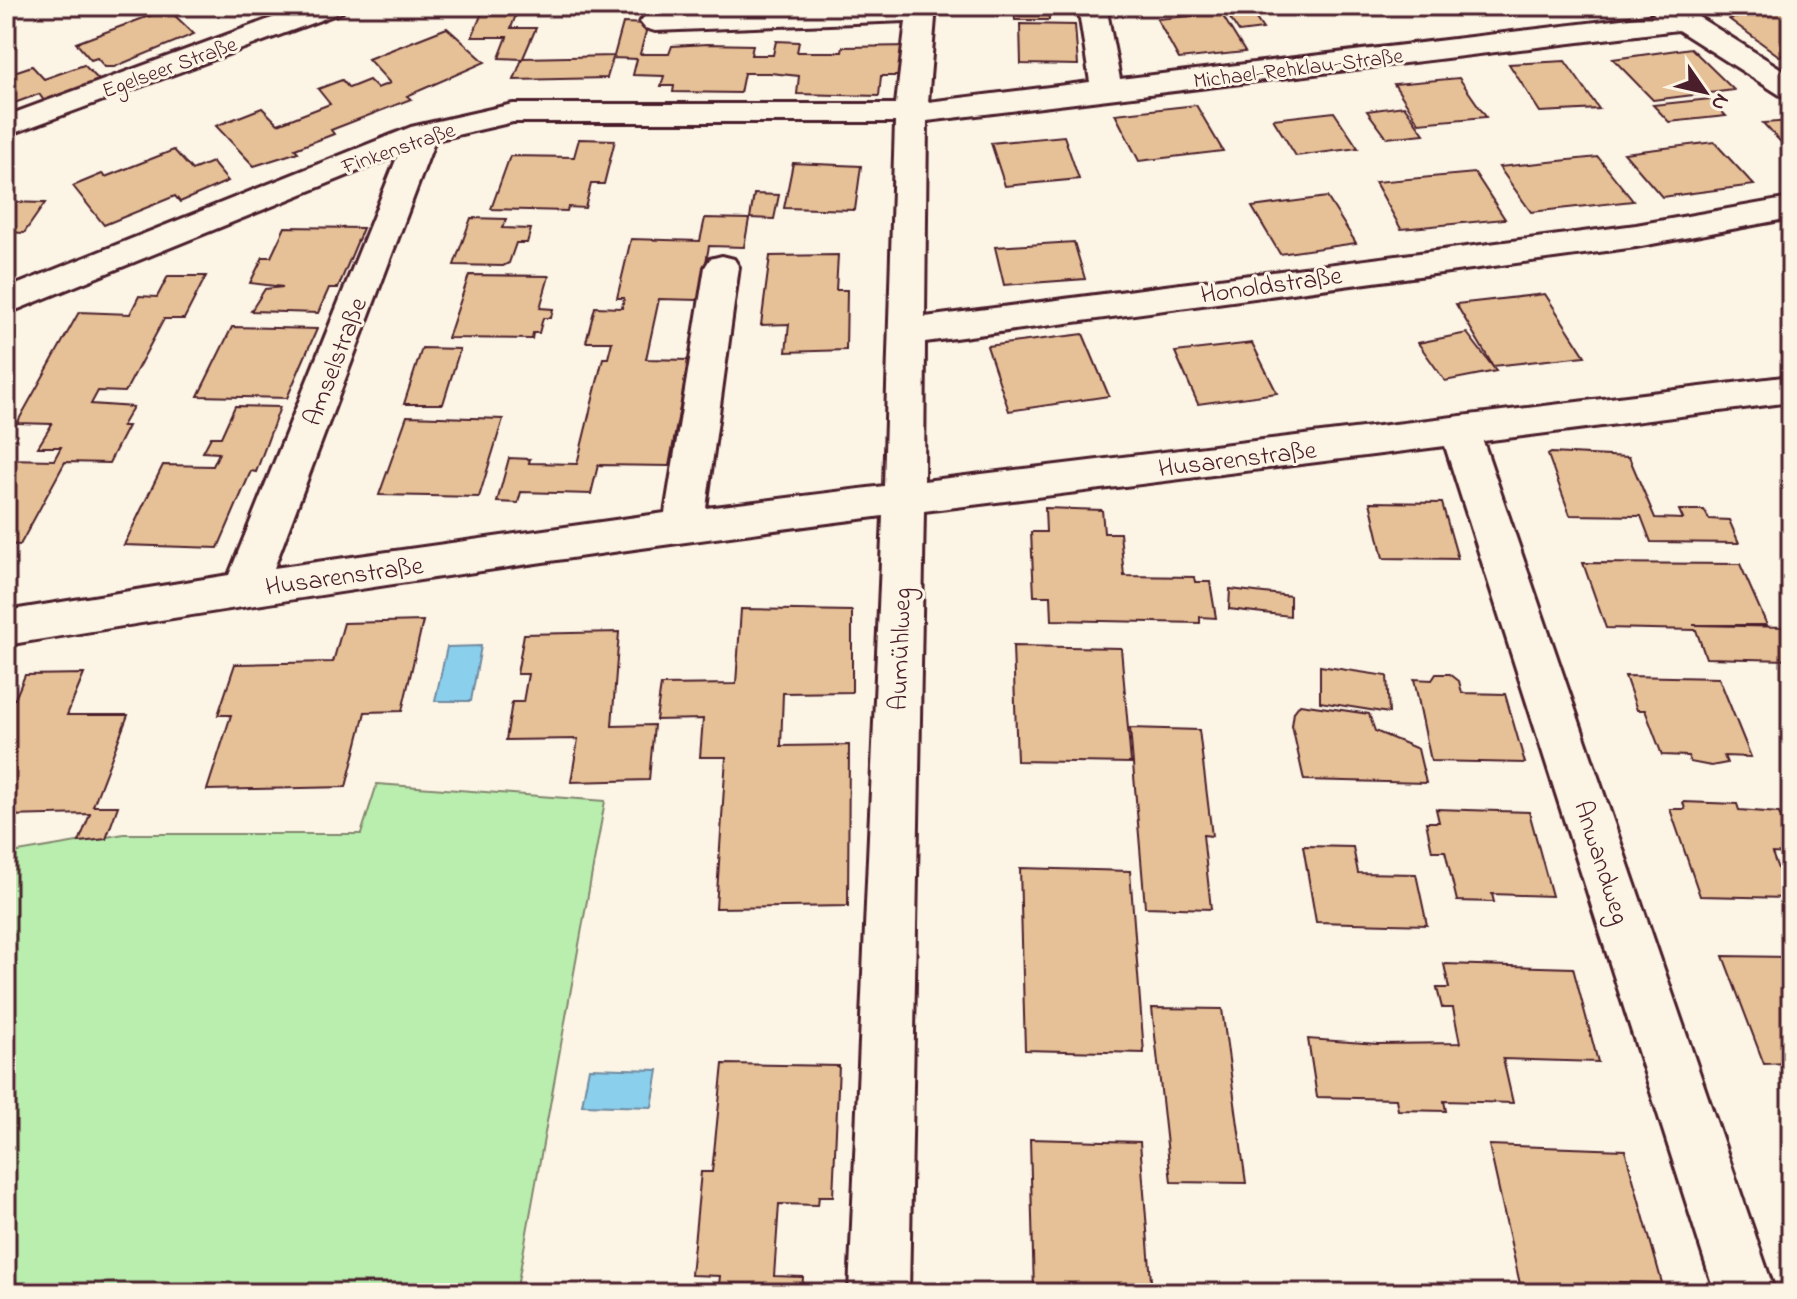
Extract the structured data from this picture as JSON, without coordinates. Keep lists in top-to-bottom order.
{
  "streets": {
    "street": [
      "Egelseer Straße",
      "Michael-Rehklau-Straße",
      "Finkenstraße",
      "Honoldstraße",
      "Amselstraße",
      "Husarenstraße",
      "Aumühlweg",
      "Anwandweg"
    ]
  },
  "crossings": [
    ["Michael-Rehklau-Straße", "Finkenstraße"],
    ["Michael-Rehklau-Straße", "Aumühlweg"],
    ["Finkenstraße", "Amselstraße"],
    ["Finkenstraße", "Aumühlweg"],
    ["Honoldstraße", "Aumühlweg"],
    ["Amselstraße", "Husarenstraße"],
    ["Husarenstraße", "Aumühlweg"],
    ["Husarenstraße", "Anwandweg"]
  ],
  "north": "bottom right"
}
